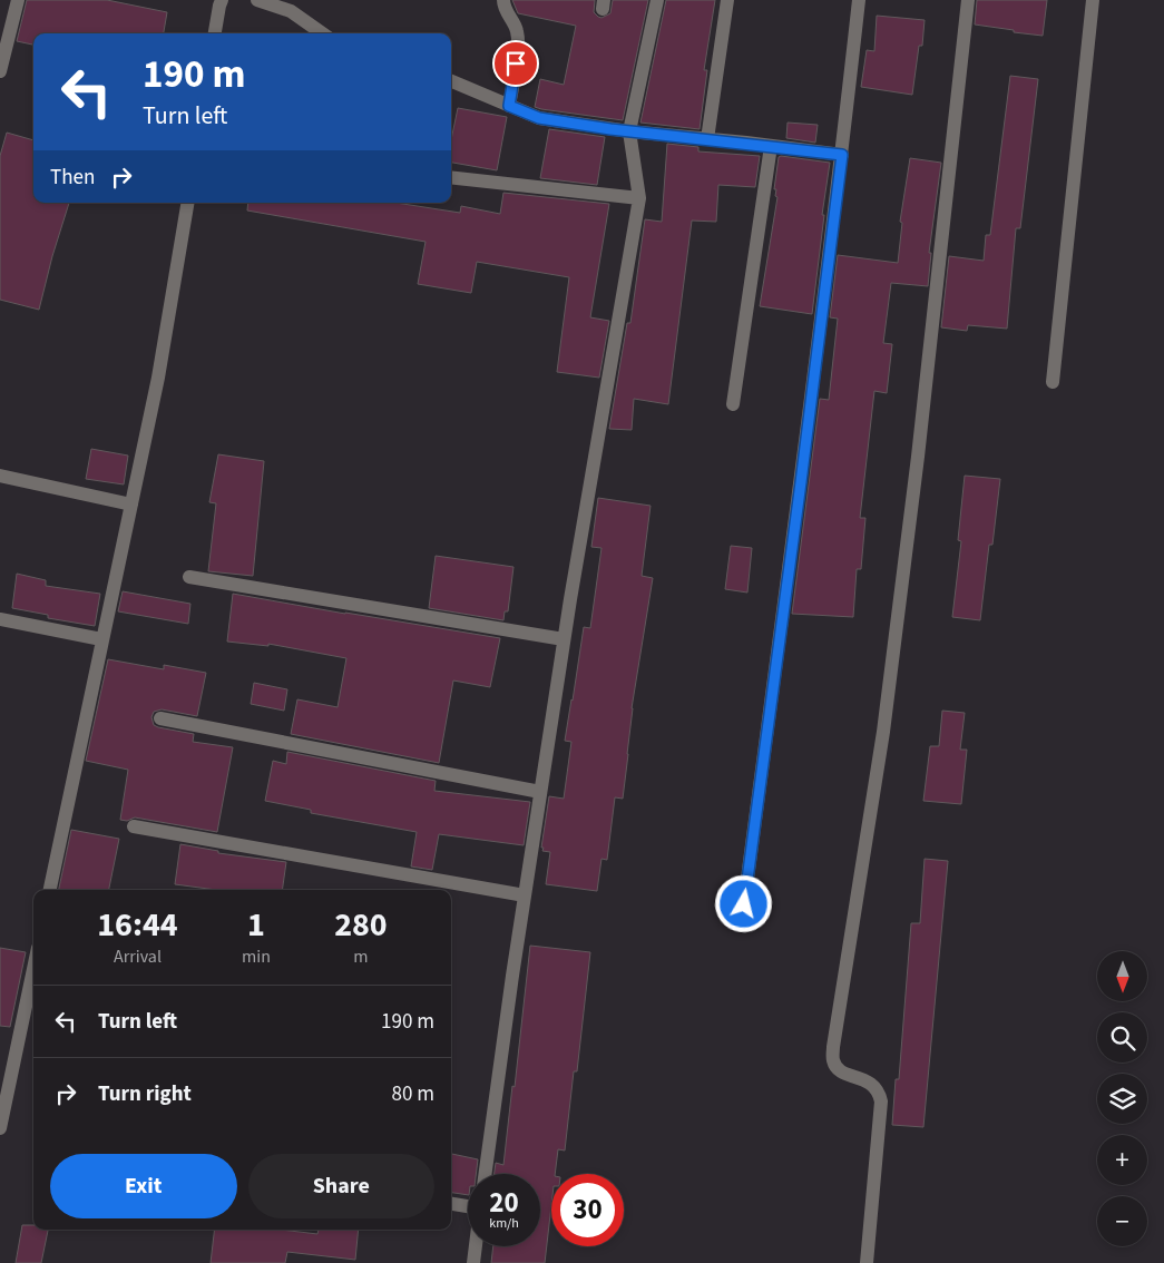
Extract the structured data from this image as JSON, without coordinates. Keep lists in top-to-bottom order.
{
  "north": "bottom",
  "page": {
    "turn": ["190 m", "Turn left"],
    "then": "Then",
    "eta": [
      "16:44",
      "Arrival",
      "1",
      "min",
      "280",
      "m"
    ],
    "map_buttons": ["+", "−"],
    "list": [
      {
        "name": "Turn left",
        "value": "190 m"
      },
      {
        "name": "Turn right",
        "value": "80 m"
      }
    ],
    "buttons": ["Exit", "Share"],
    "speed": "20 km/h",
    "limit": "30"
  }
}
